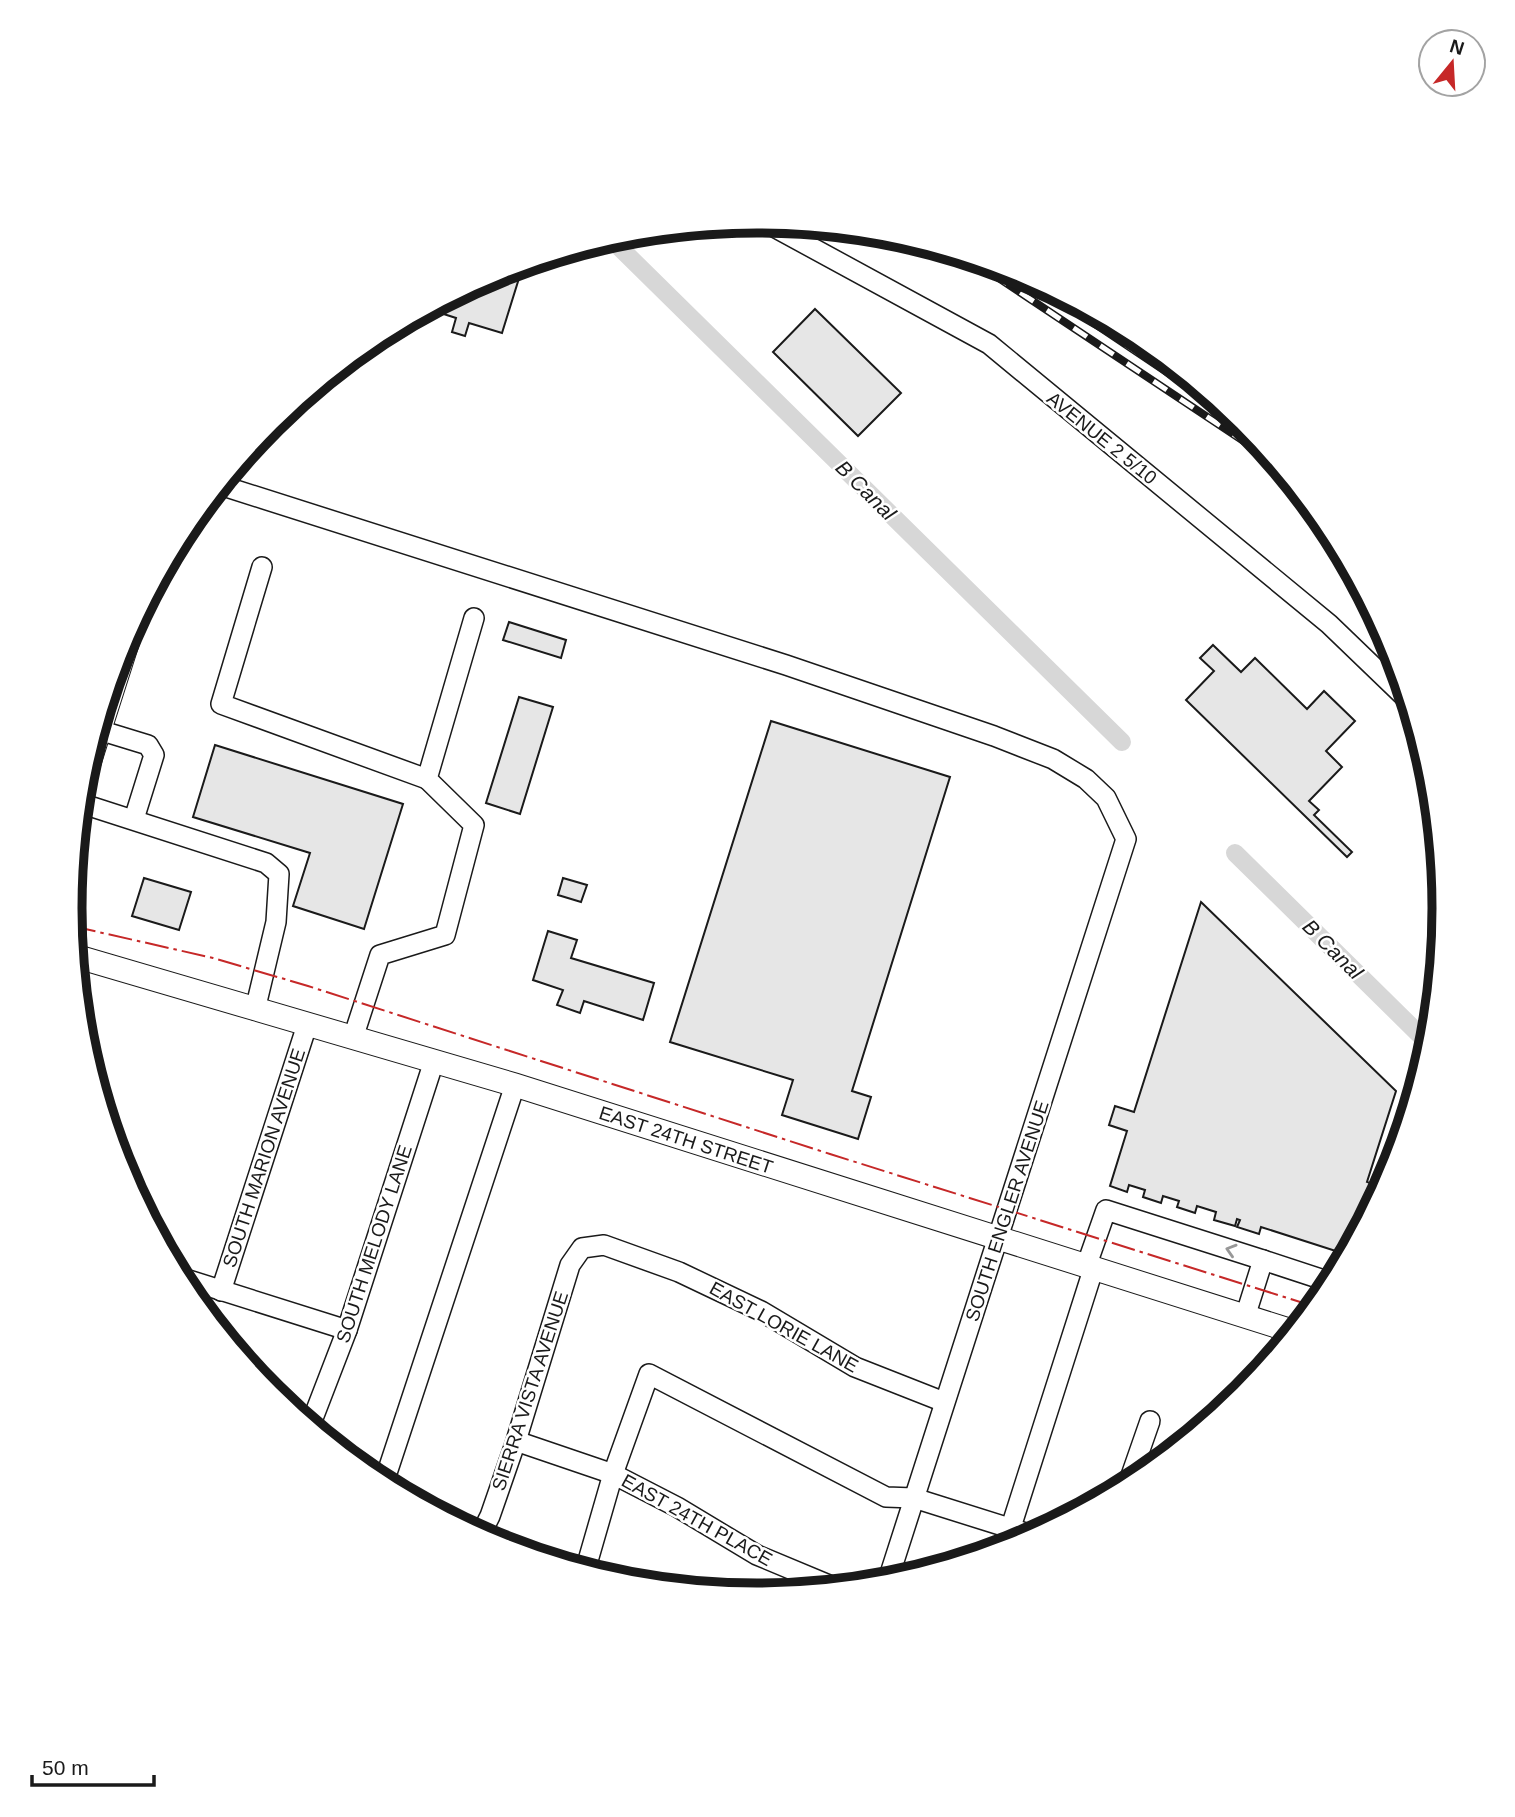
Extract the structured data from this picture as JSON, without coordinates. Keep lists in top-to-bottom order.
{
  "streets": {
    "main road": ["EAST 24TH STREET"],
    "street": [
      "AVENUE 2 5/10",
      "SOUTH MARION AVENUE",
      "SOUTH ENGLER AVENUE",
      "SOUTH MELODY LANE",
      "EAST LORIE LANE",
      "SIERRA VISTA AVENUE",
      "EAST 24TH PLACE"
    ]
  },
  "crossings": [
    ["EAST 24TH STREET", "SOUTH MARION AVENUE"],
    ["EAST 24TH STREET", "SOUTH ENGLER AVENUE"],
    ["EAST 24TH STREET", "SOUTH MELODY LANE"],
    ["SOUTH ENGLER AVENUE", "EAST LORIE LANE"],
    ["EAST LORIE LANE", "SIERRA VISTA AVENUE"],
    ["SIERRA VISTA AVENUE", "EAST 24TH PLACE"]
  ],
  "water": ["B Canal"],
  "scale_bar": "50 m",
  "north": "top"
}
